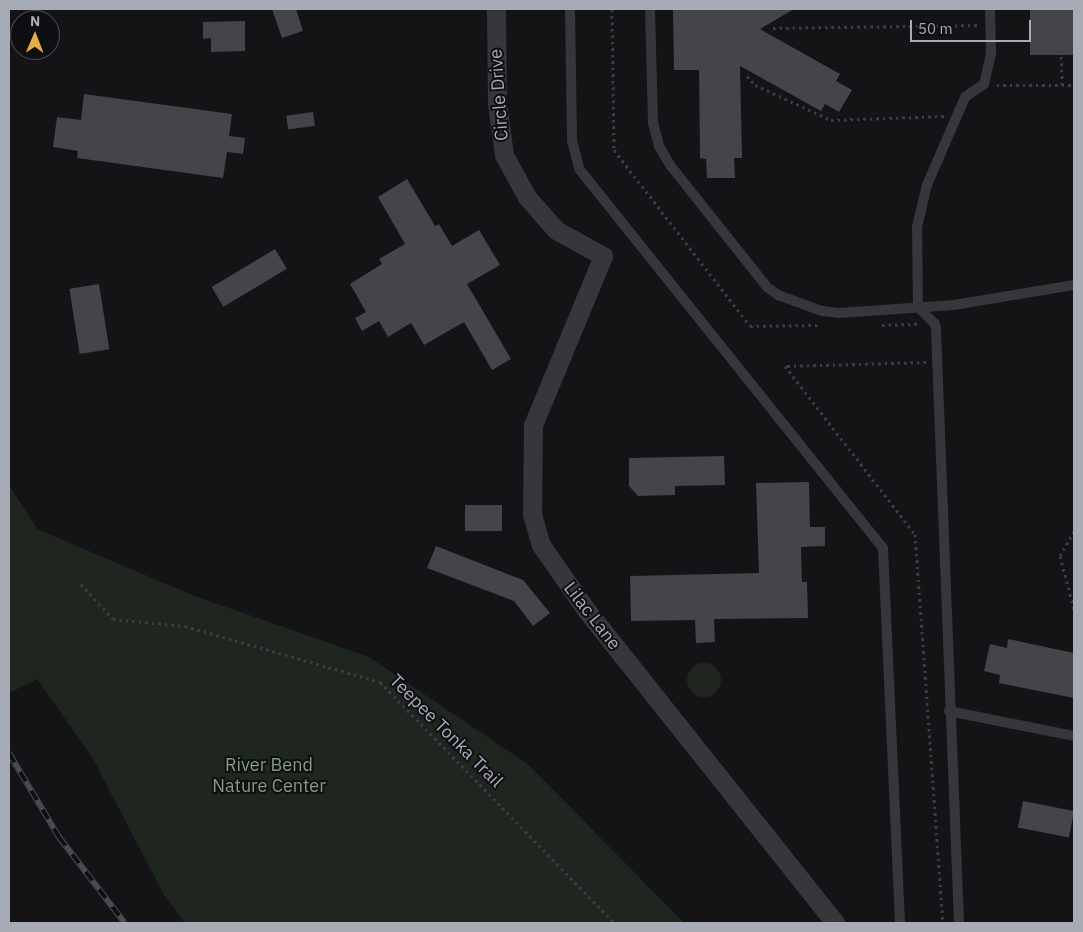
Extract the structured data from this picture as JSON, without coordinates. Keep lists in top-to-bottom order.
{
  "streets": {
    "street": ["Circle Drive", "Lilac Lane"],
    "path": ["Teepee Tonka Trail"]
  },
  "crossings": [
    ["Circle Drive", "Lilac Lane"]
  ],
  "parks": ["River Bend Nature Center"],
  "scale_bar": "50 m",
  "north": "top"
}
